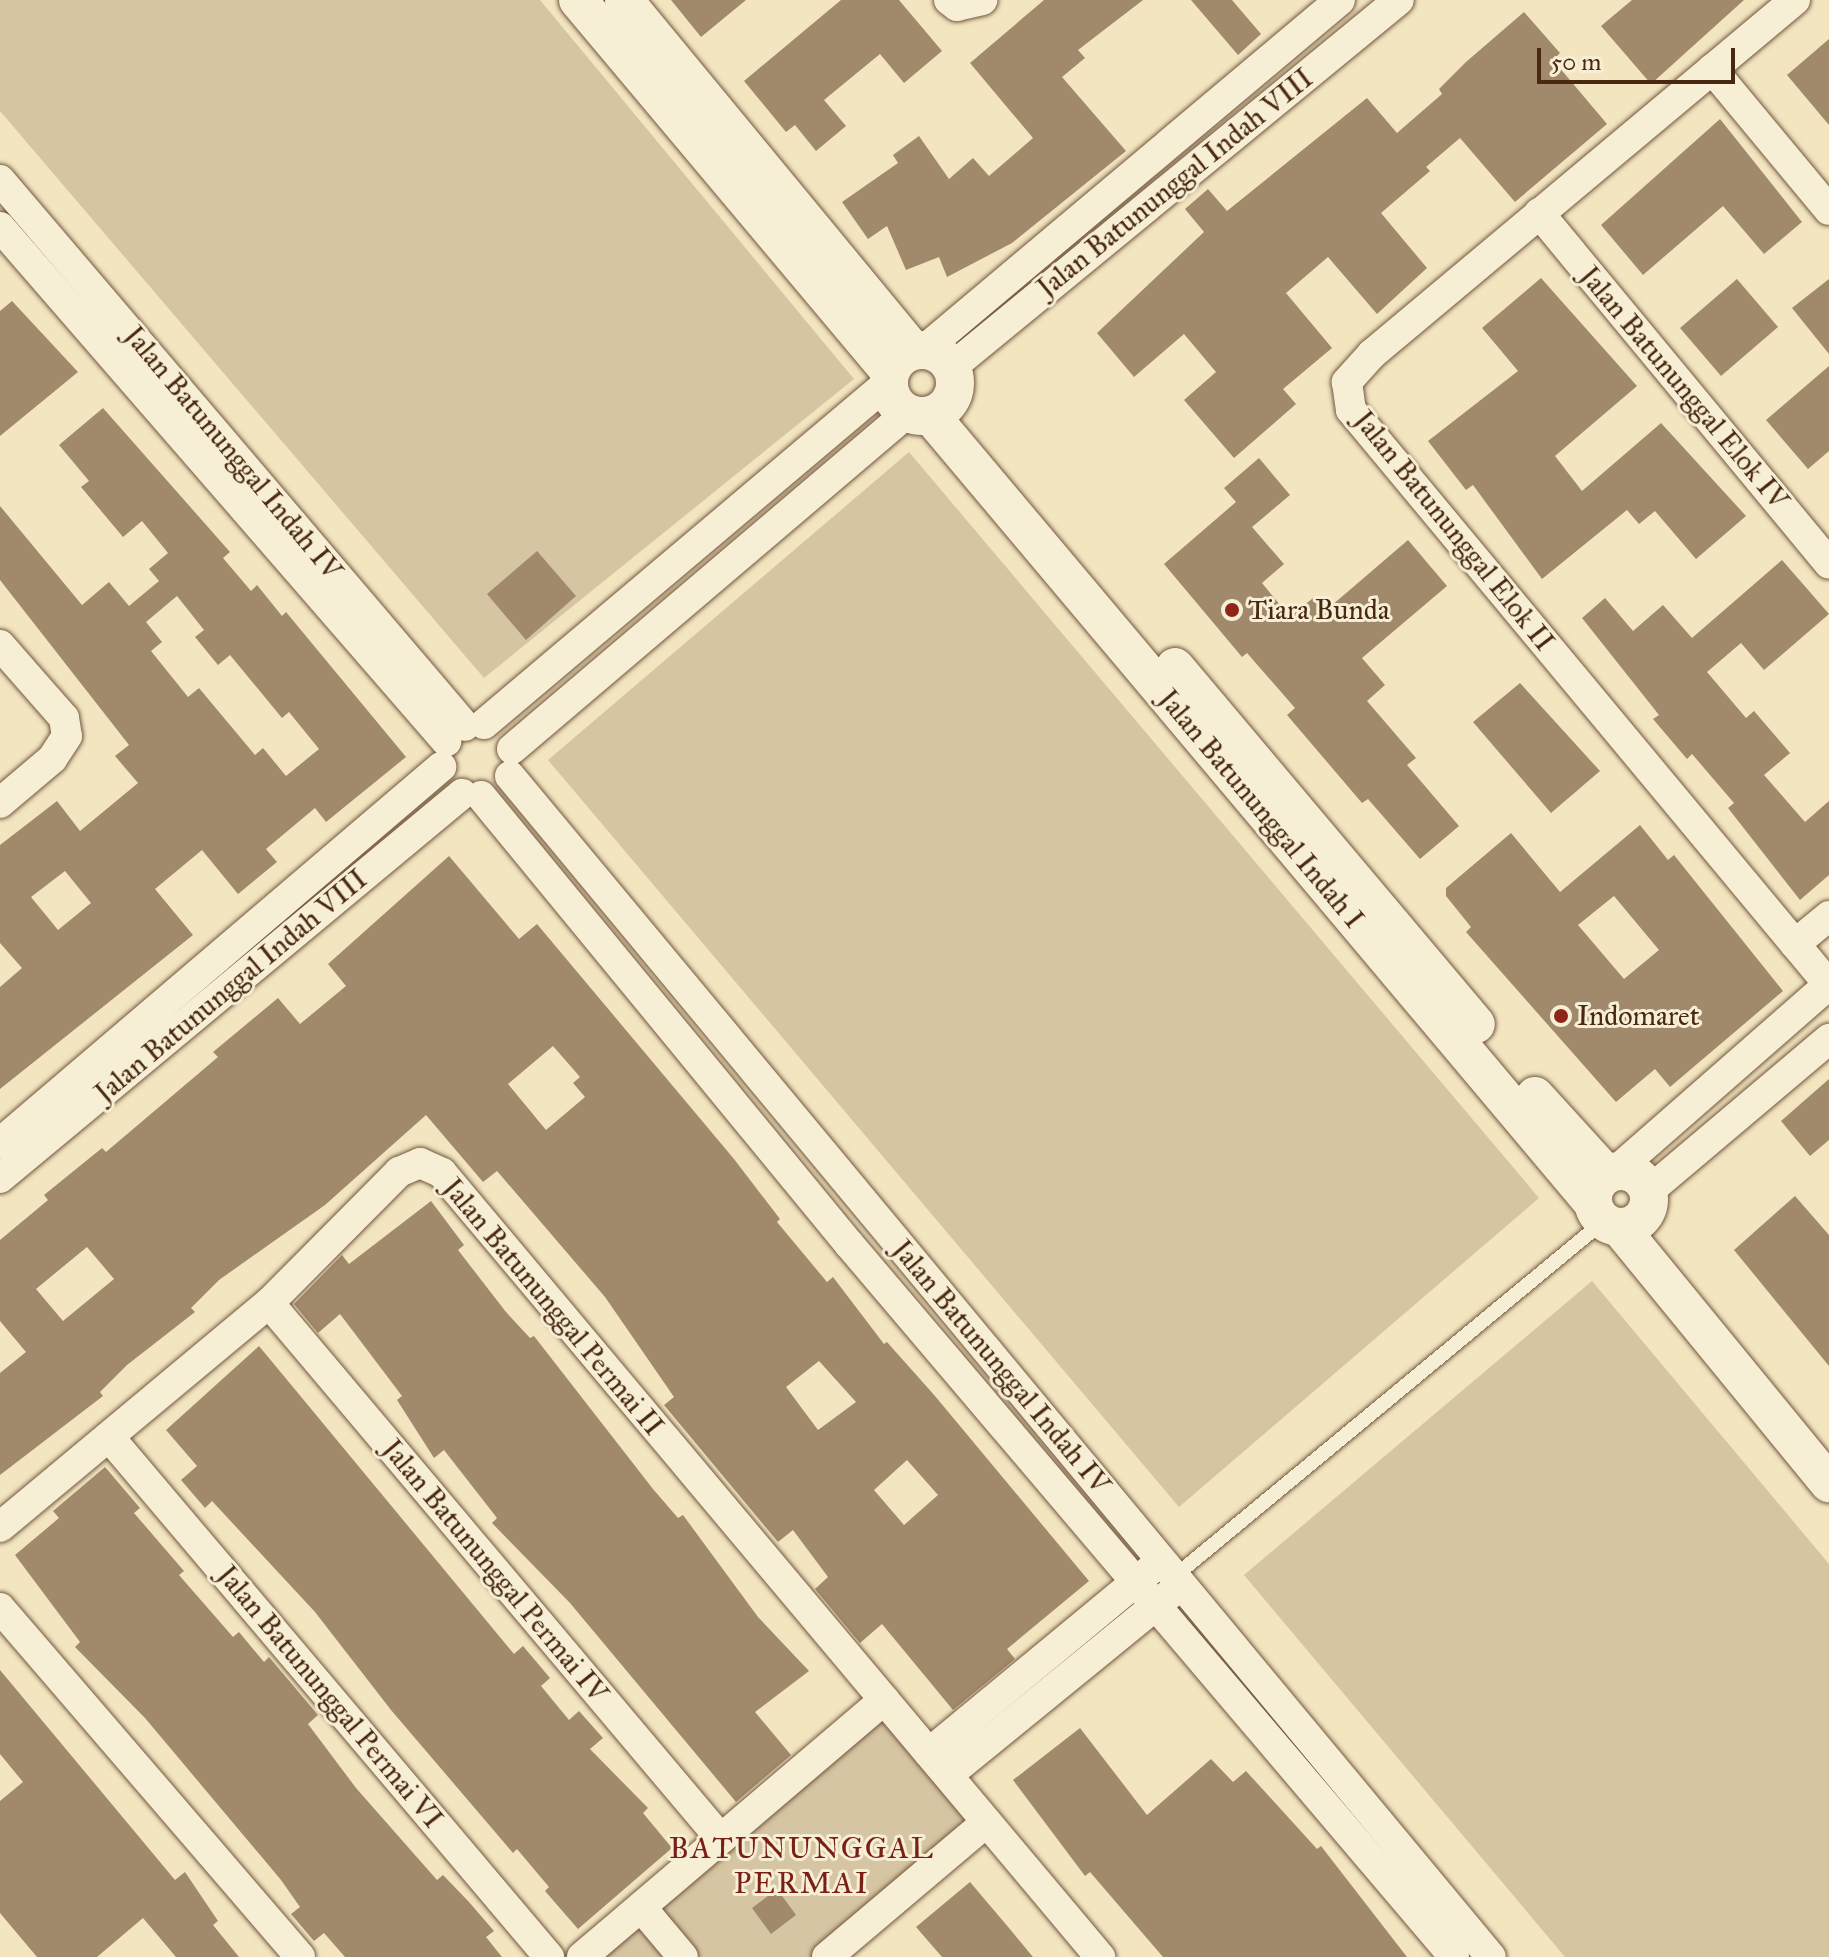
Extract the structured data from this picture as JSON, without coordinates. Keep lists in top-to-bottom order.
{
  "streets": {
    "street": [
      "Jalan Batununggal Indah VIII",
      "Jalan Batununggal Elok IV",
      "Jalan Batununggal Indah IV",
      "Jalan Batununggal Elok II",
      "Jalan Batununggal Indah I",
      "Jalan Batununggal Permai II",
      "Jalan Batununggal Permai IV",
      "Jalan Batununggal Permai VI"
    ]
  },
  "crossings": [
    ["Jalan Batununggal Indah VIII", "Jalan Batununggal Indah IV"],
    ["Jalan Batununggal Indah VIII", "Jalan Batununggal Indah I"],
    ["Jalan Batununggal Elok IV", "Jalan Batununggal Elok II"],
    ["Jalan Batununggal Permai II", "Jalan Batununggal Permai IV"],
    ["Jalan Batununggal Permai II", "Jalan Batununggal Permai VI"]
  ],
  "districts": ["BATUNUNGGAL PERMAI"],
  "places": ["Tiara Bunda", "Indomaret"],
  "scale_bar": "50 m"
}
